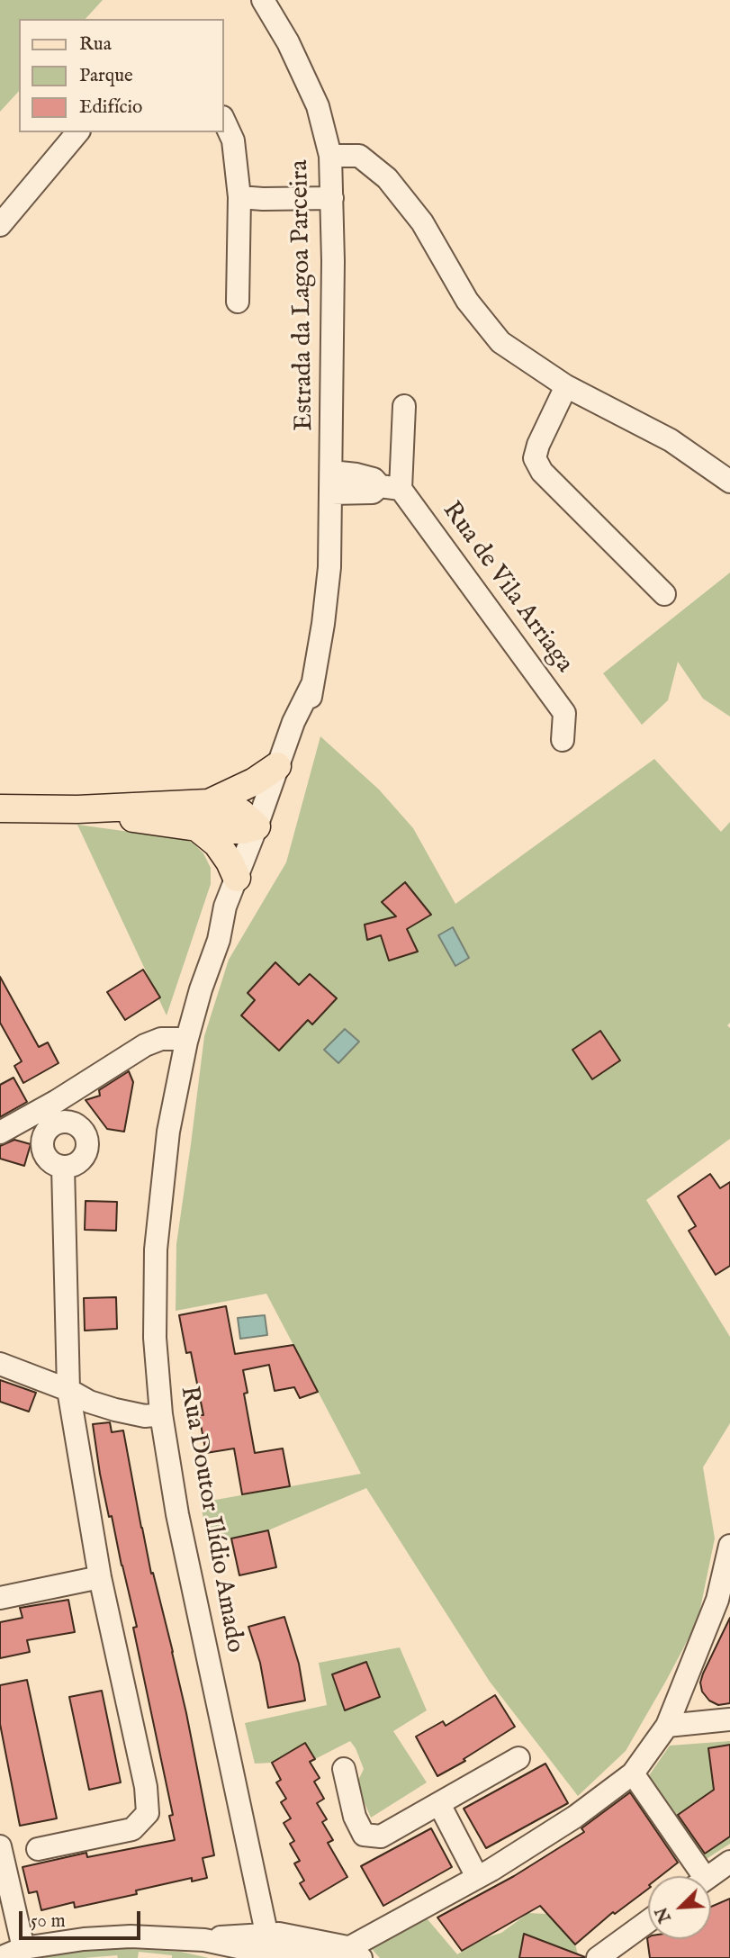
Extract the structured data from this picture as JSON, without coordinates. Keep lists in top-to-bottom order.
{
  "streets": {
    "street": ["Estrada da Lagoa Parceira", "Rua de Vila Arriaga", "Rua Doutor Ilídio Amado"]
  },
  "crossings": [
    ["Estrada da Lagoa Parceira", "Rua Doutor Ilídio Amado"]
  ],
  "legend": ["Rua", "Parque", "Edifício"],
  "scale_bar": "50 m",
  "north": "bottom left"
}
